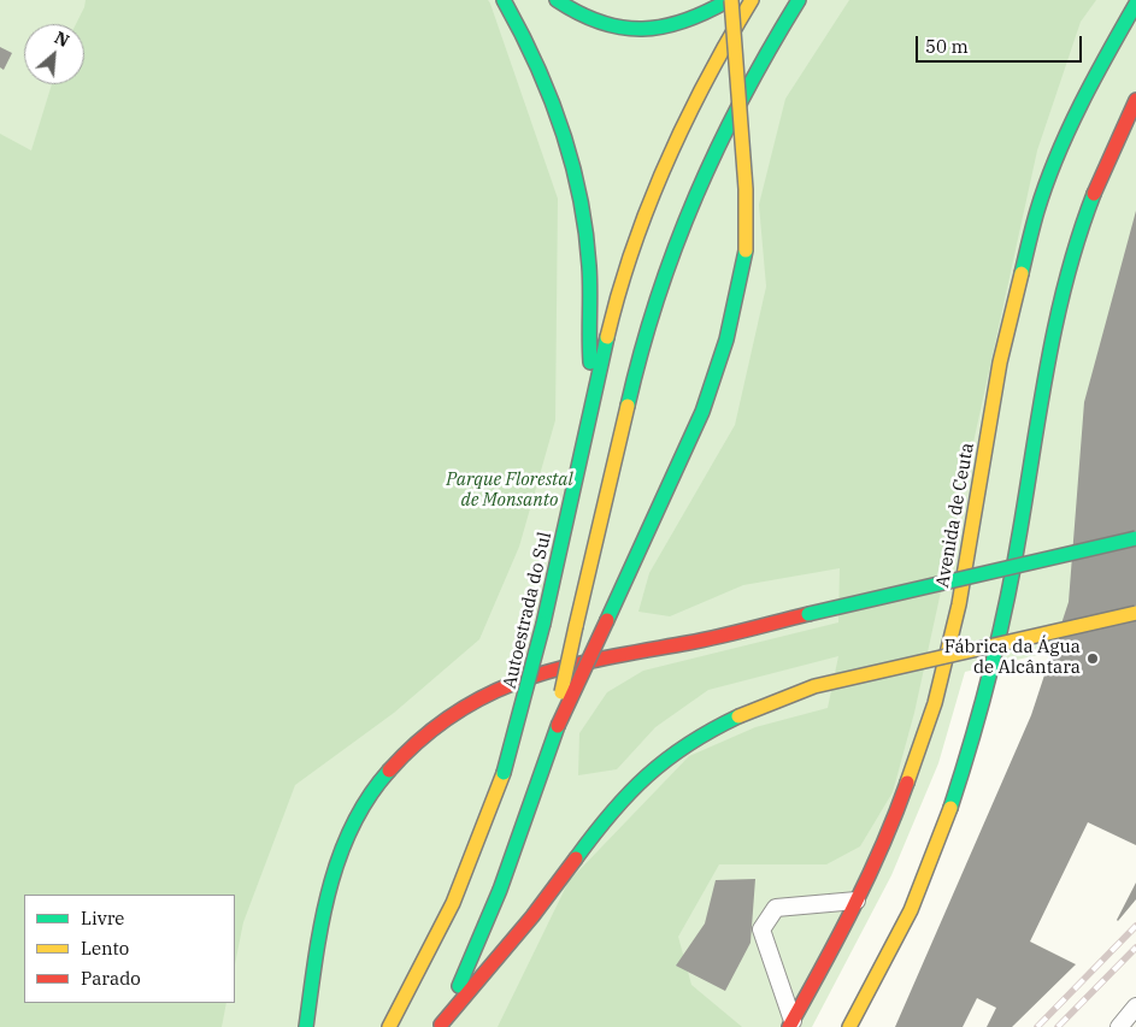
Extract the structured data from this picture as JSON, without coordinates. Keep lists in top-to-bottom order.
{
  "streets": {
    "highway": ["Avenida de Ceuta", "Autoestrada do Sul"]
  },
  "parks": ["Parque Florestal de Monsanto"],
  "places": ["Fábrica da Água de Alcântara"],
  "legend": ["Livre", "Lento", "Parado"],
  "scale_bar": "50 m",
  "north": "top right"
}
